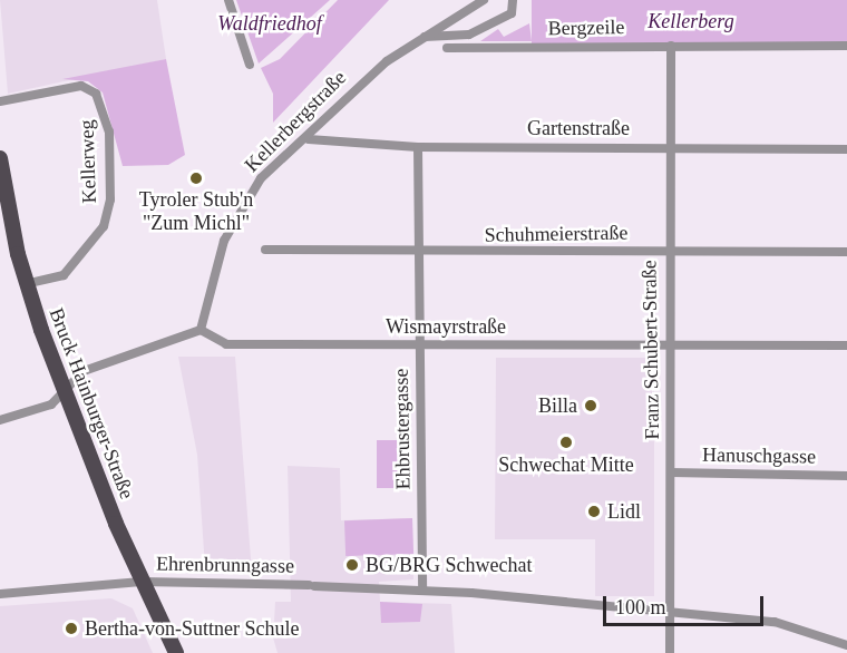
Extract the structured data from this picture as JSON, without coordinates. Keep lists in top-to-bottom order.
{
  "streets": {
    "main road": ["Bruck Hainburger-Straße"],
    "street": [
      "Bergzeile",
      "Kellerbergstraße",
      "Gartenstraße",
      "Kellerweg",
      "Schuhmeierstraße",
      "Wismayrstraße",
      "Franz Schubert-Straße",
      "Ehbrustergasse",
      "Hanuschgasse",
      "Ehrenbrunngasse"
    ]
  },
  "crossings": [
    ["Bergzeile", "Franz Schubert-Straße"],
    ["Kellerbergstraße", "Wismayrstraße"],
    ["Gartenstraße", "Franz Schubert-Straße"],
    ["Gartenstraße", "Ehbrustergasse"],
    ["Kellerweg", "Bruck Hainburger-Straße"],
    ["Schuhmeierstraße", "Franz Schubert-Straße"],
    ["Schuhmeierstraße", "Ehbrustergasse"],
    ["Wismayrstraße", "Franz Schubert-Straße"],
    ["Wismayrstraße", "Ehbrustergasse"],
    ["Franz Schubert-Straße", "Hanuschgasse"],
    ["Franz Schubert-Straße", "Ehrenbrunngasse"],
    ["Bruck Hainburger-Straße", "Ehrenbrunngasse"],
    ["Ehbrustergasse", "Ehrenbrunngasse"]
  ],
  "parks": ["Kellerberg", "Waldfriedhof"],
  "places": [
    "Tyroler Stub'n \"Zum Michl\"",
    "Billa",
    "Schwechat Mitte",
    "Lidl",
    "BG/BRG Schwechat",
    "Bertha-von-Suttner Schule"
  ],
  "scale_bar": "100 m"
}
